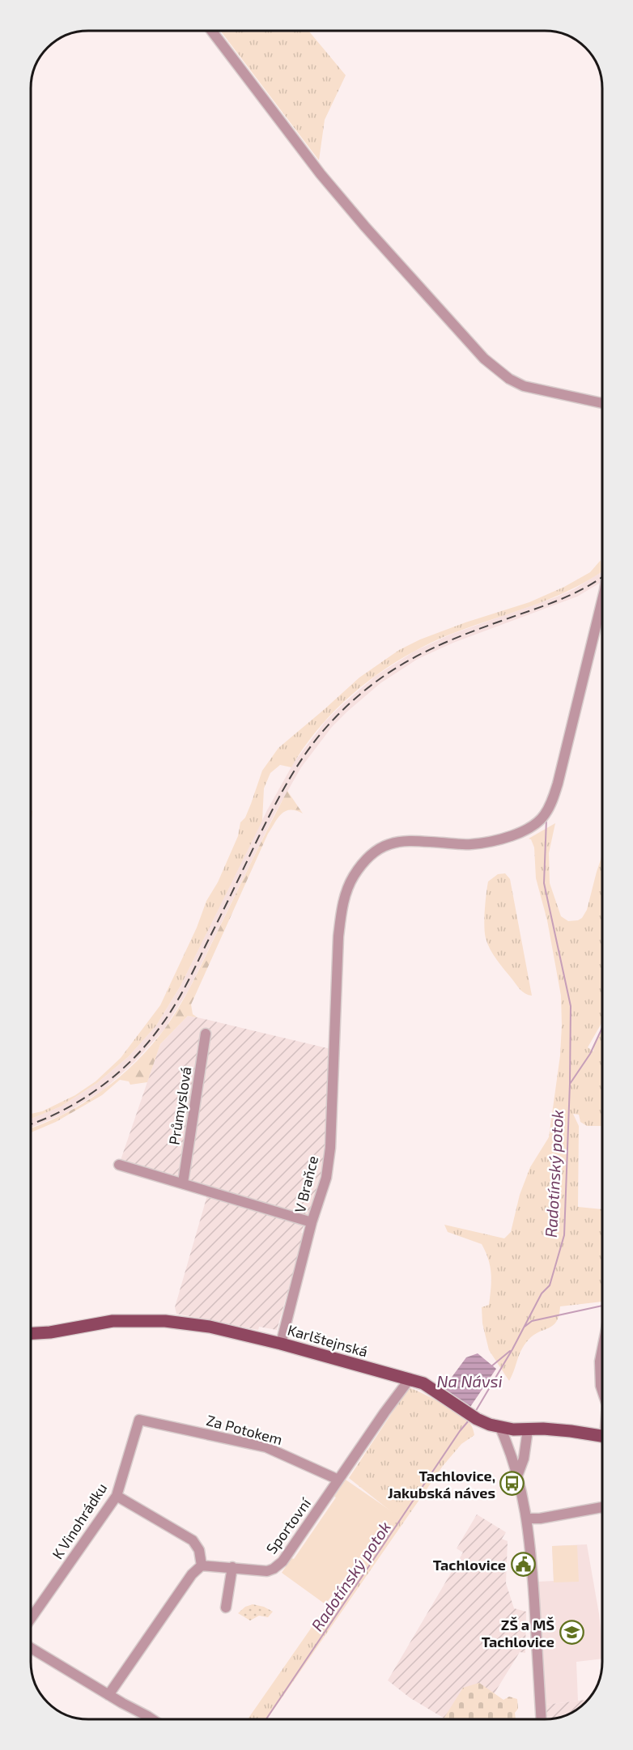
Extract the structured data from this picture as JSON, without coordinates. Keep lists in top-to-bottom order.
{
  "streets": {
    "main road": ["Karlštejnská"],
    "street": [
      "Průmyslová",
      "V Braňce",
      "Za Potokem",
      "K Vinohrádku",
      "Sportovní"
    ]
  },
  "crossings": [
    ["V Braňce", "Karlštejnská"],
    ["Karlštejnská", "Sportovní"],
    ["Za Potokem", "K Vinohrádku"],
    ["Za Potokem", "Sportovní"]
  ],
  "water": ["Radotínský potok", "Na Návsi"],
  "places": {
    "bus stop": ["Tachlovice, Jakubská náves"],
    "public building": ["Tachlovice"],
    "school or university": ["ZŠ a MŠ Tachlovice"]
  }
}
